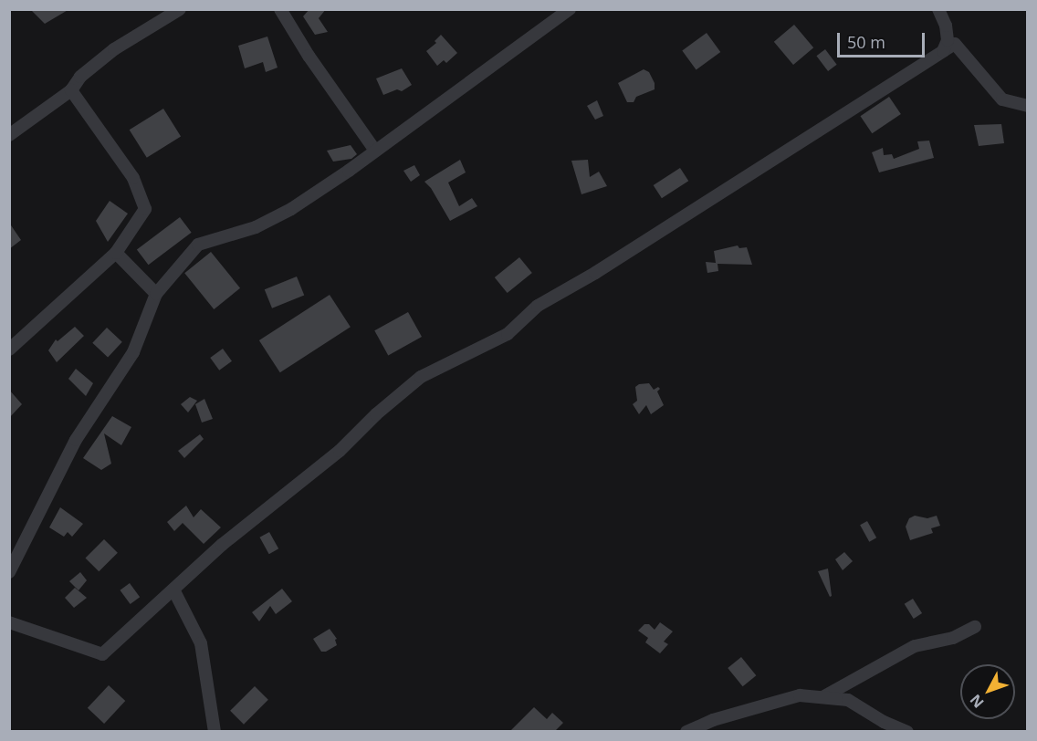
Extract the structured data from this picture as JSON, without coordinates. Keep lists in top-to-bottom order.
{
  "scale_bar": "50 m",
  "north": "bottom left"
}
